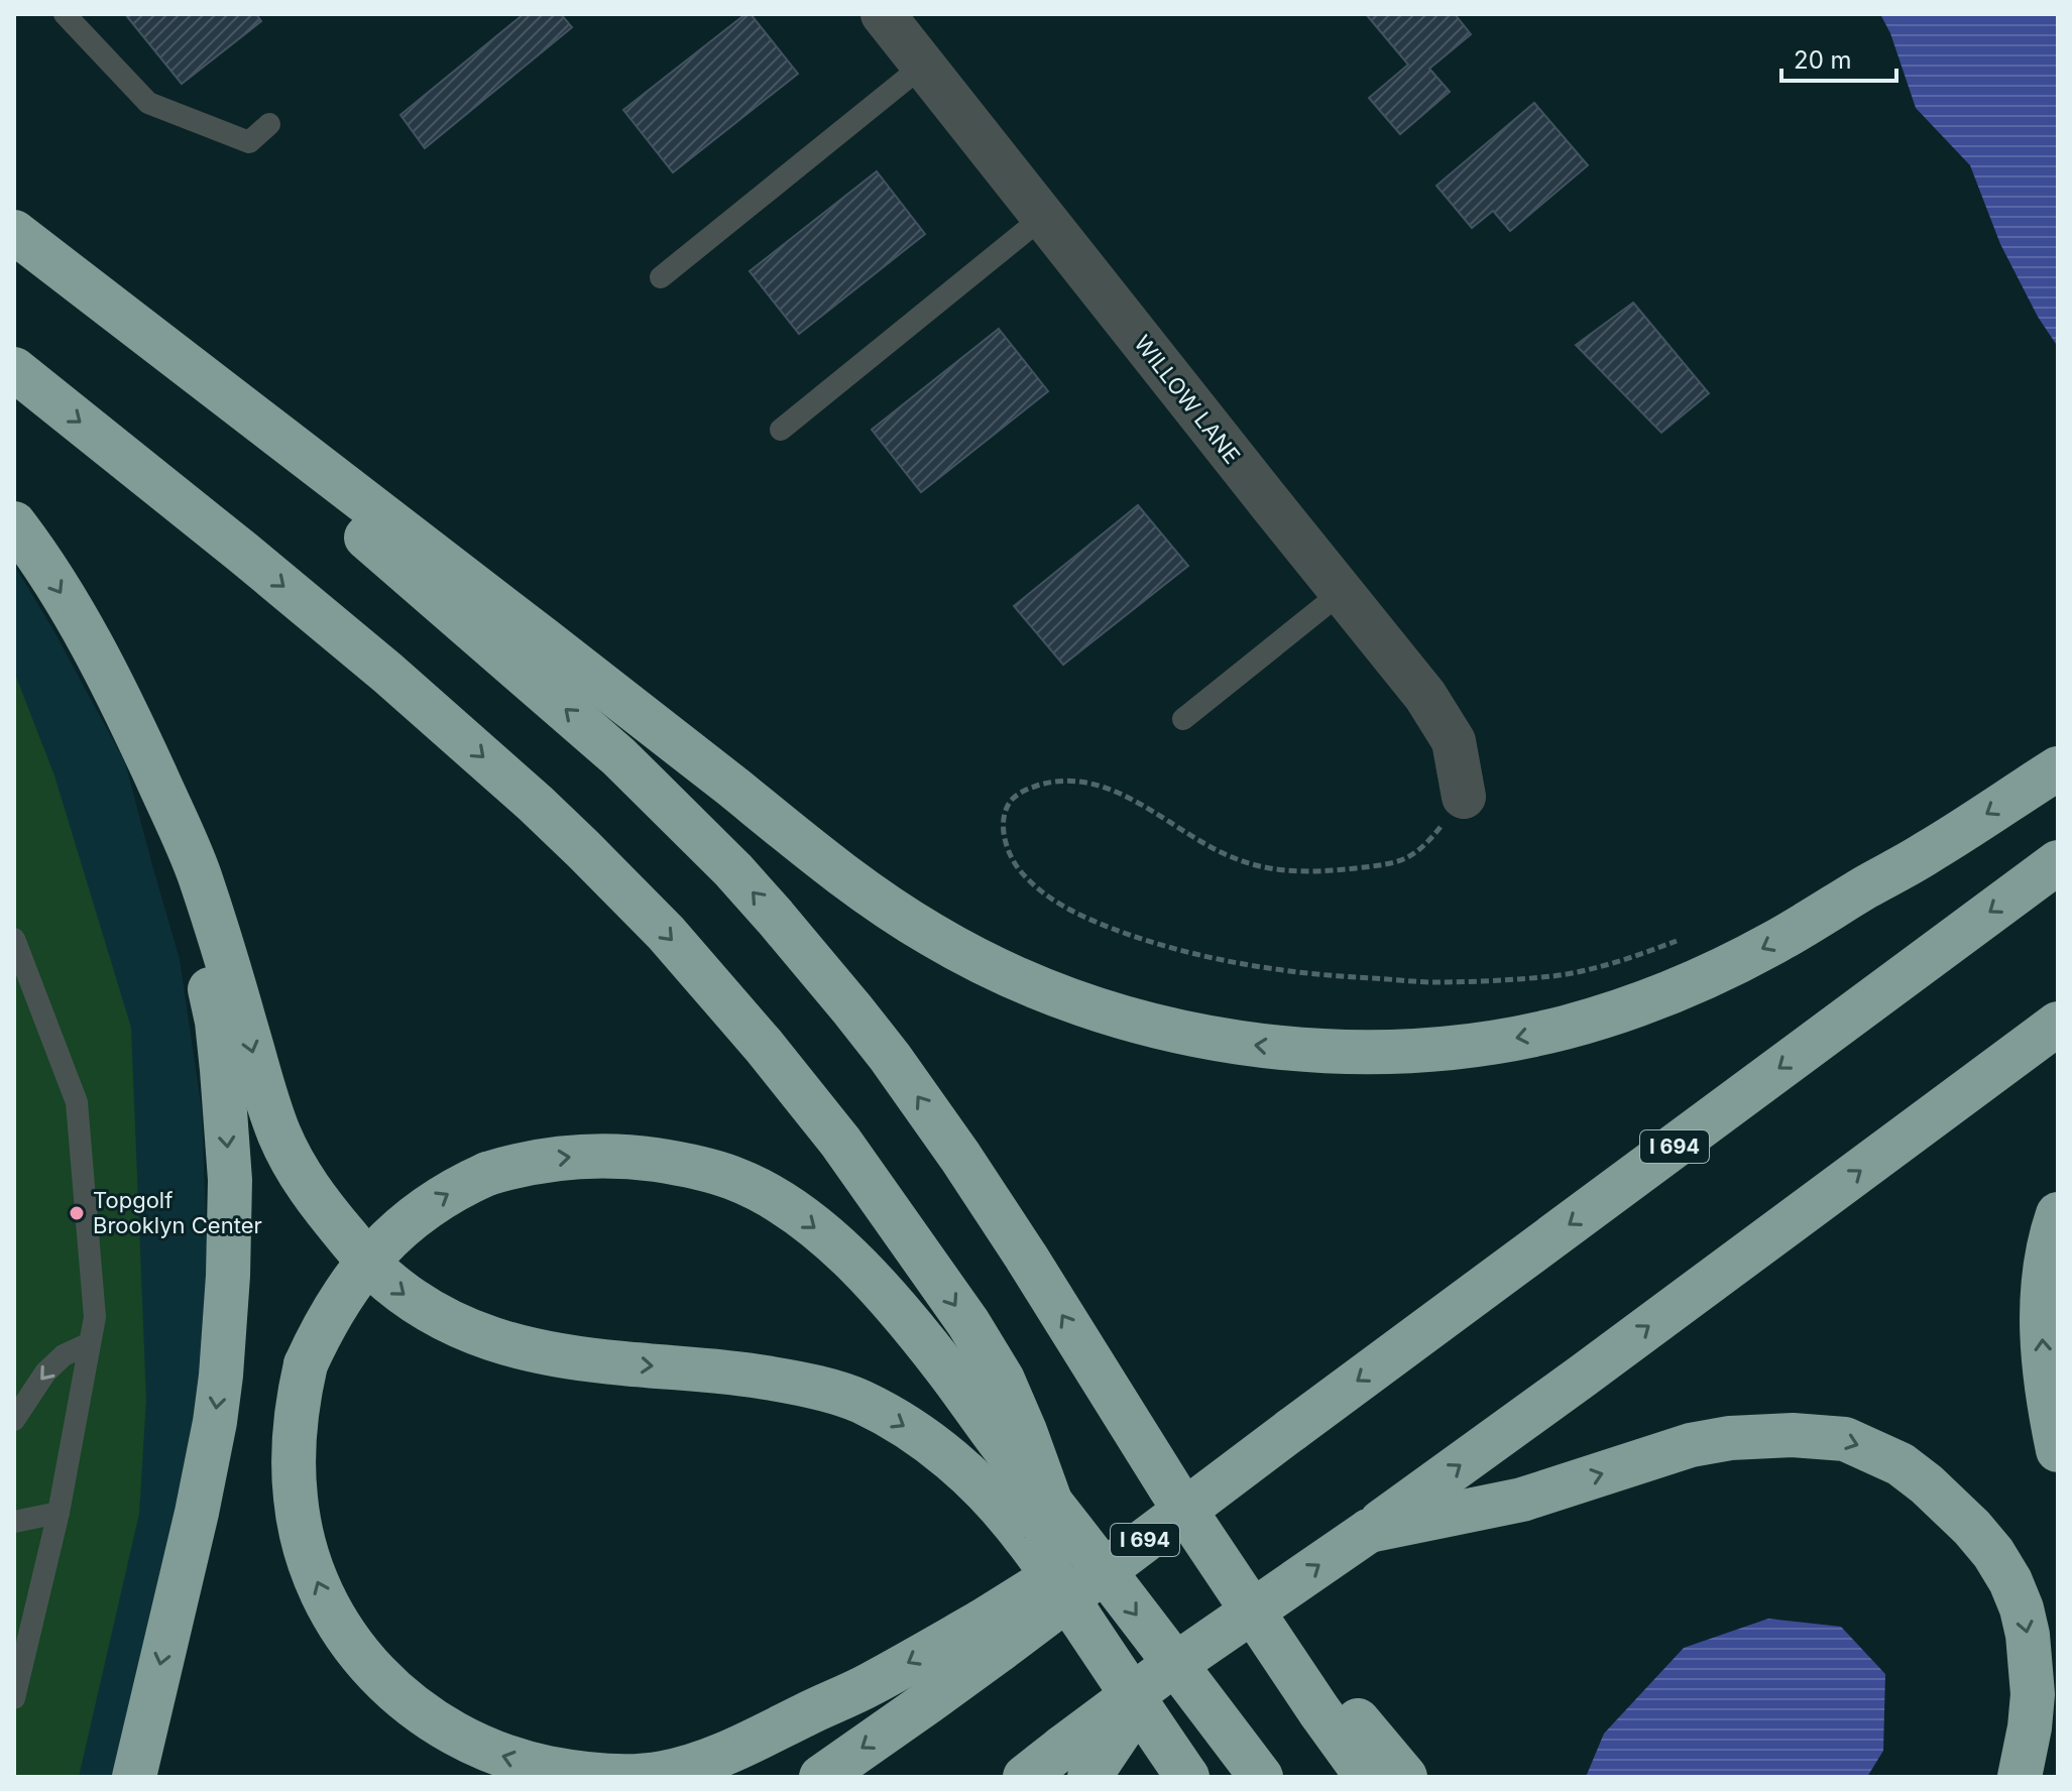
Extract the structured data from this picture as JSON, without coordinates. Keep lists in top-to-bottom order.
{
  "streets": {
    "highway": ["I 694"],
    "street": ["WILLOW LANE"]
  },
  "places": ["Topgolf Brooklyn Center"],
  "scale_bar": "20 m"
}
